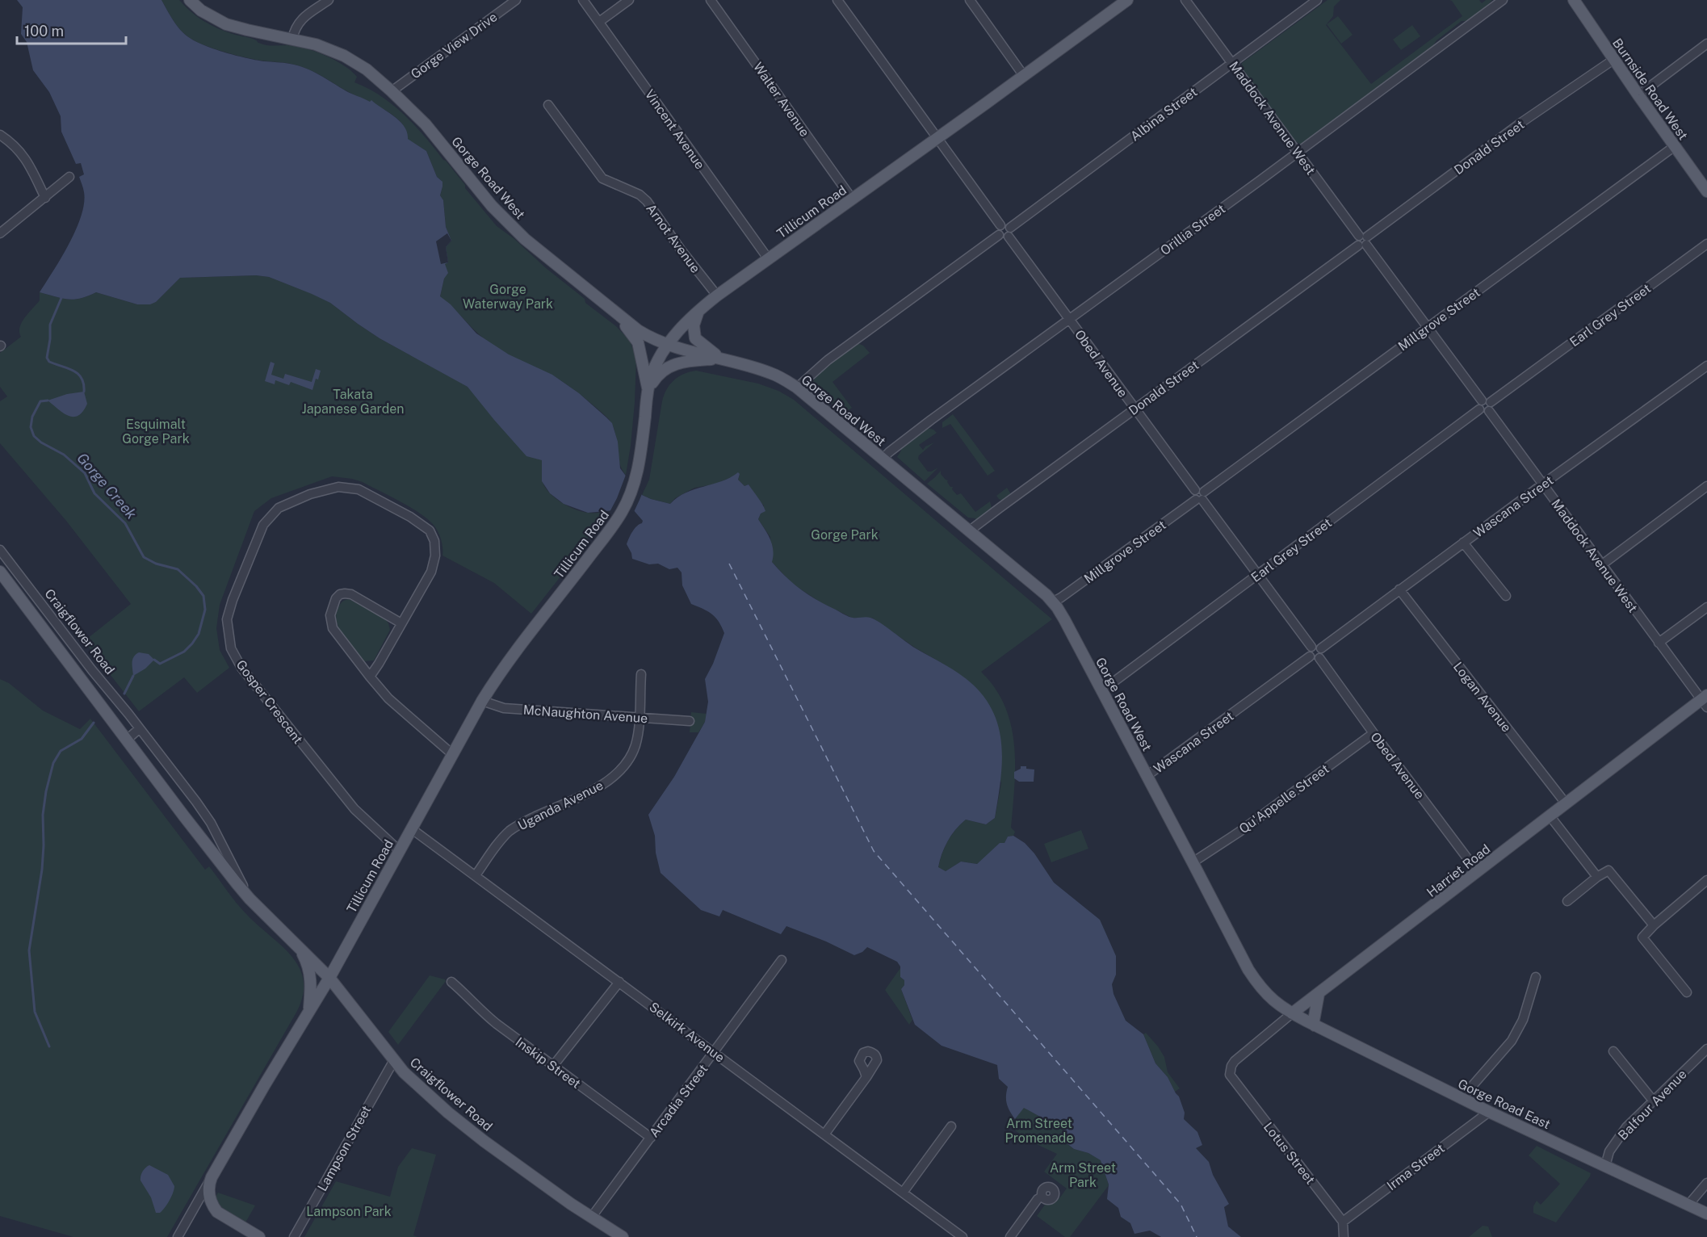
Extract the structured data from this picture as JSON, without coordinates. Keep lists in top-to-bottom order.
{
  "streets": {
    "main road": [
      "Burnside Road West",
      "Gorge Road West",
      "Tillicum Road",
      "Craigflower Road",
      "Harriet Road",
      "Gorge Road East"
    ],
    "street": [
      "Gorge View Drive",
      "Walter Avenue",
      "Albina Street",
      "Maddock Avenue West",
      "Vincent Avenue",
      "Donald Street",
      "Orillia Street",
      "Arnot Avenue",
      "Earl Grey Street",
      "Millgrove Street",
      "Obed Avenue",
      "Wascana Street",
      "Logan Avenue",
      "Gosper Crescent",
      "McNaughton Avenue",
      "Qu'Appelle Street",
      "Uganda Avenue",
      "Selkirk Avenue",
      "Inskip Street",
      "Arcadia Street",
      "Balfour Avenue",
      "Lampson Street",
      "Lotus Street",
      "Irma Street"
    ]
  },
  "crossings": [
    ["Gorge View Drive", "Gorge Road West"],
    ["Burnside Road West", "Donald Street"],
    ["Burnside Road West", "Millgrove Street"],
    ["Walter Avenue", "Tillicum Road"],
    ["Albina Street", "Maddock Avenue West"],
    ["Albina Street", "Obed Avenue"],
    ["Maddock Avenue West", "Donald Street"],
    ["Maddock Avenue West", "Orillia Street"],
    ["Maddock Avenue West", "Earl Grey Street"],
    ["Maddock Avenue West", "Millgrove Street"],
    ["Maddock Avenue West", "Wascana Street"],
    ["Maddock Avenue West", "Harriet Road"],
    ["Vincent Avenue", "Tillicum Road"],
    ["Donald Street", "Gorge Road West"],
    ["Donald Street", "Obed Avenue"],
    ["Gorge Road West", "Tillicum Road"],
    ["Gorge Road West", "Orillia Street"],
    ["Gorge Road West", "Earl Grey Street"],
    ["Gorge Road West", "Millgrove Street"],
    ["Gorge Road West", "Wascana Street"],
    ["Gorge Road West", "Qu'Appelle Street"],
    ["Gorge Road West", "Harriet Road"],
    ["Gorge Road West", "Gorge Road East"],
    ["Tillicum Road", "Arnot Avenue"],
    ["Tillicum Road", "Obed Avenue"],
    ["Tillicum Road", "Craigflower Road"],
    ["Tillicum Road", "Gosper Crescent"],
    ["Tillicum Road", "McNaughton Avenue"],
    ["Tillicum Road", "Selkirk Avenue"],
    ["Orillia Street", "Obed Avenue"],
    ["Earl Grey Street", "Obed Avenue"],
    ["Millgrove Street", "Obed Avenue"],
    ["Obed Avenue", "Wascana Street"],
    ["Obed Avenue", "Qu'Appelle Street"],
    ["Obed Avenue", "Harriet Road"],
    ["Wascana Street", "Logan Avenue"],
    ["Craigflower Road", "Arcadia Street"],
    ["Craigflower Road", "Lampson Street"],
    ["Logan Avenue", "Harriet Road"],
    ["McNaughton Avenue", "Uganda Avenue"],
    ["Uganda Avenue", "Selkirk Avenue"],
    ["Harriet Road", "Gorge Road East"],
    ["Harriet Road", "Lotus Street"],
    ["Selkirk Avenue", "Arcadia Street"],
    ["Inskip Street", "Arcadia Street"],
    ["Gorge Road East", "Balfour Avenue"],
    ["Gorge Road East", "Irma Street"],
    ["Lotus Street", "Irma Street"]
  ],
  "water": ["Gorge Creek"],
  "parks": [
    "Gorge Waterway Park",
    "Takata Japanese Garden",
    "Esquimalt Gorge Park",
    "Gorge Park",
    "Arm Street Promenade",
    "Arm Street Park",
    "Lampson Park"
  ],
  "scale_bar": "100 m"
}
